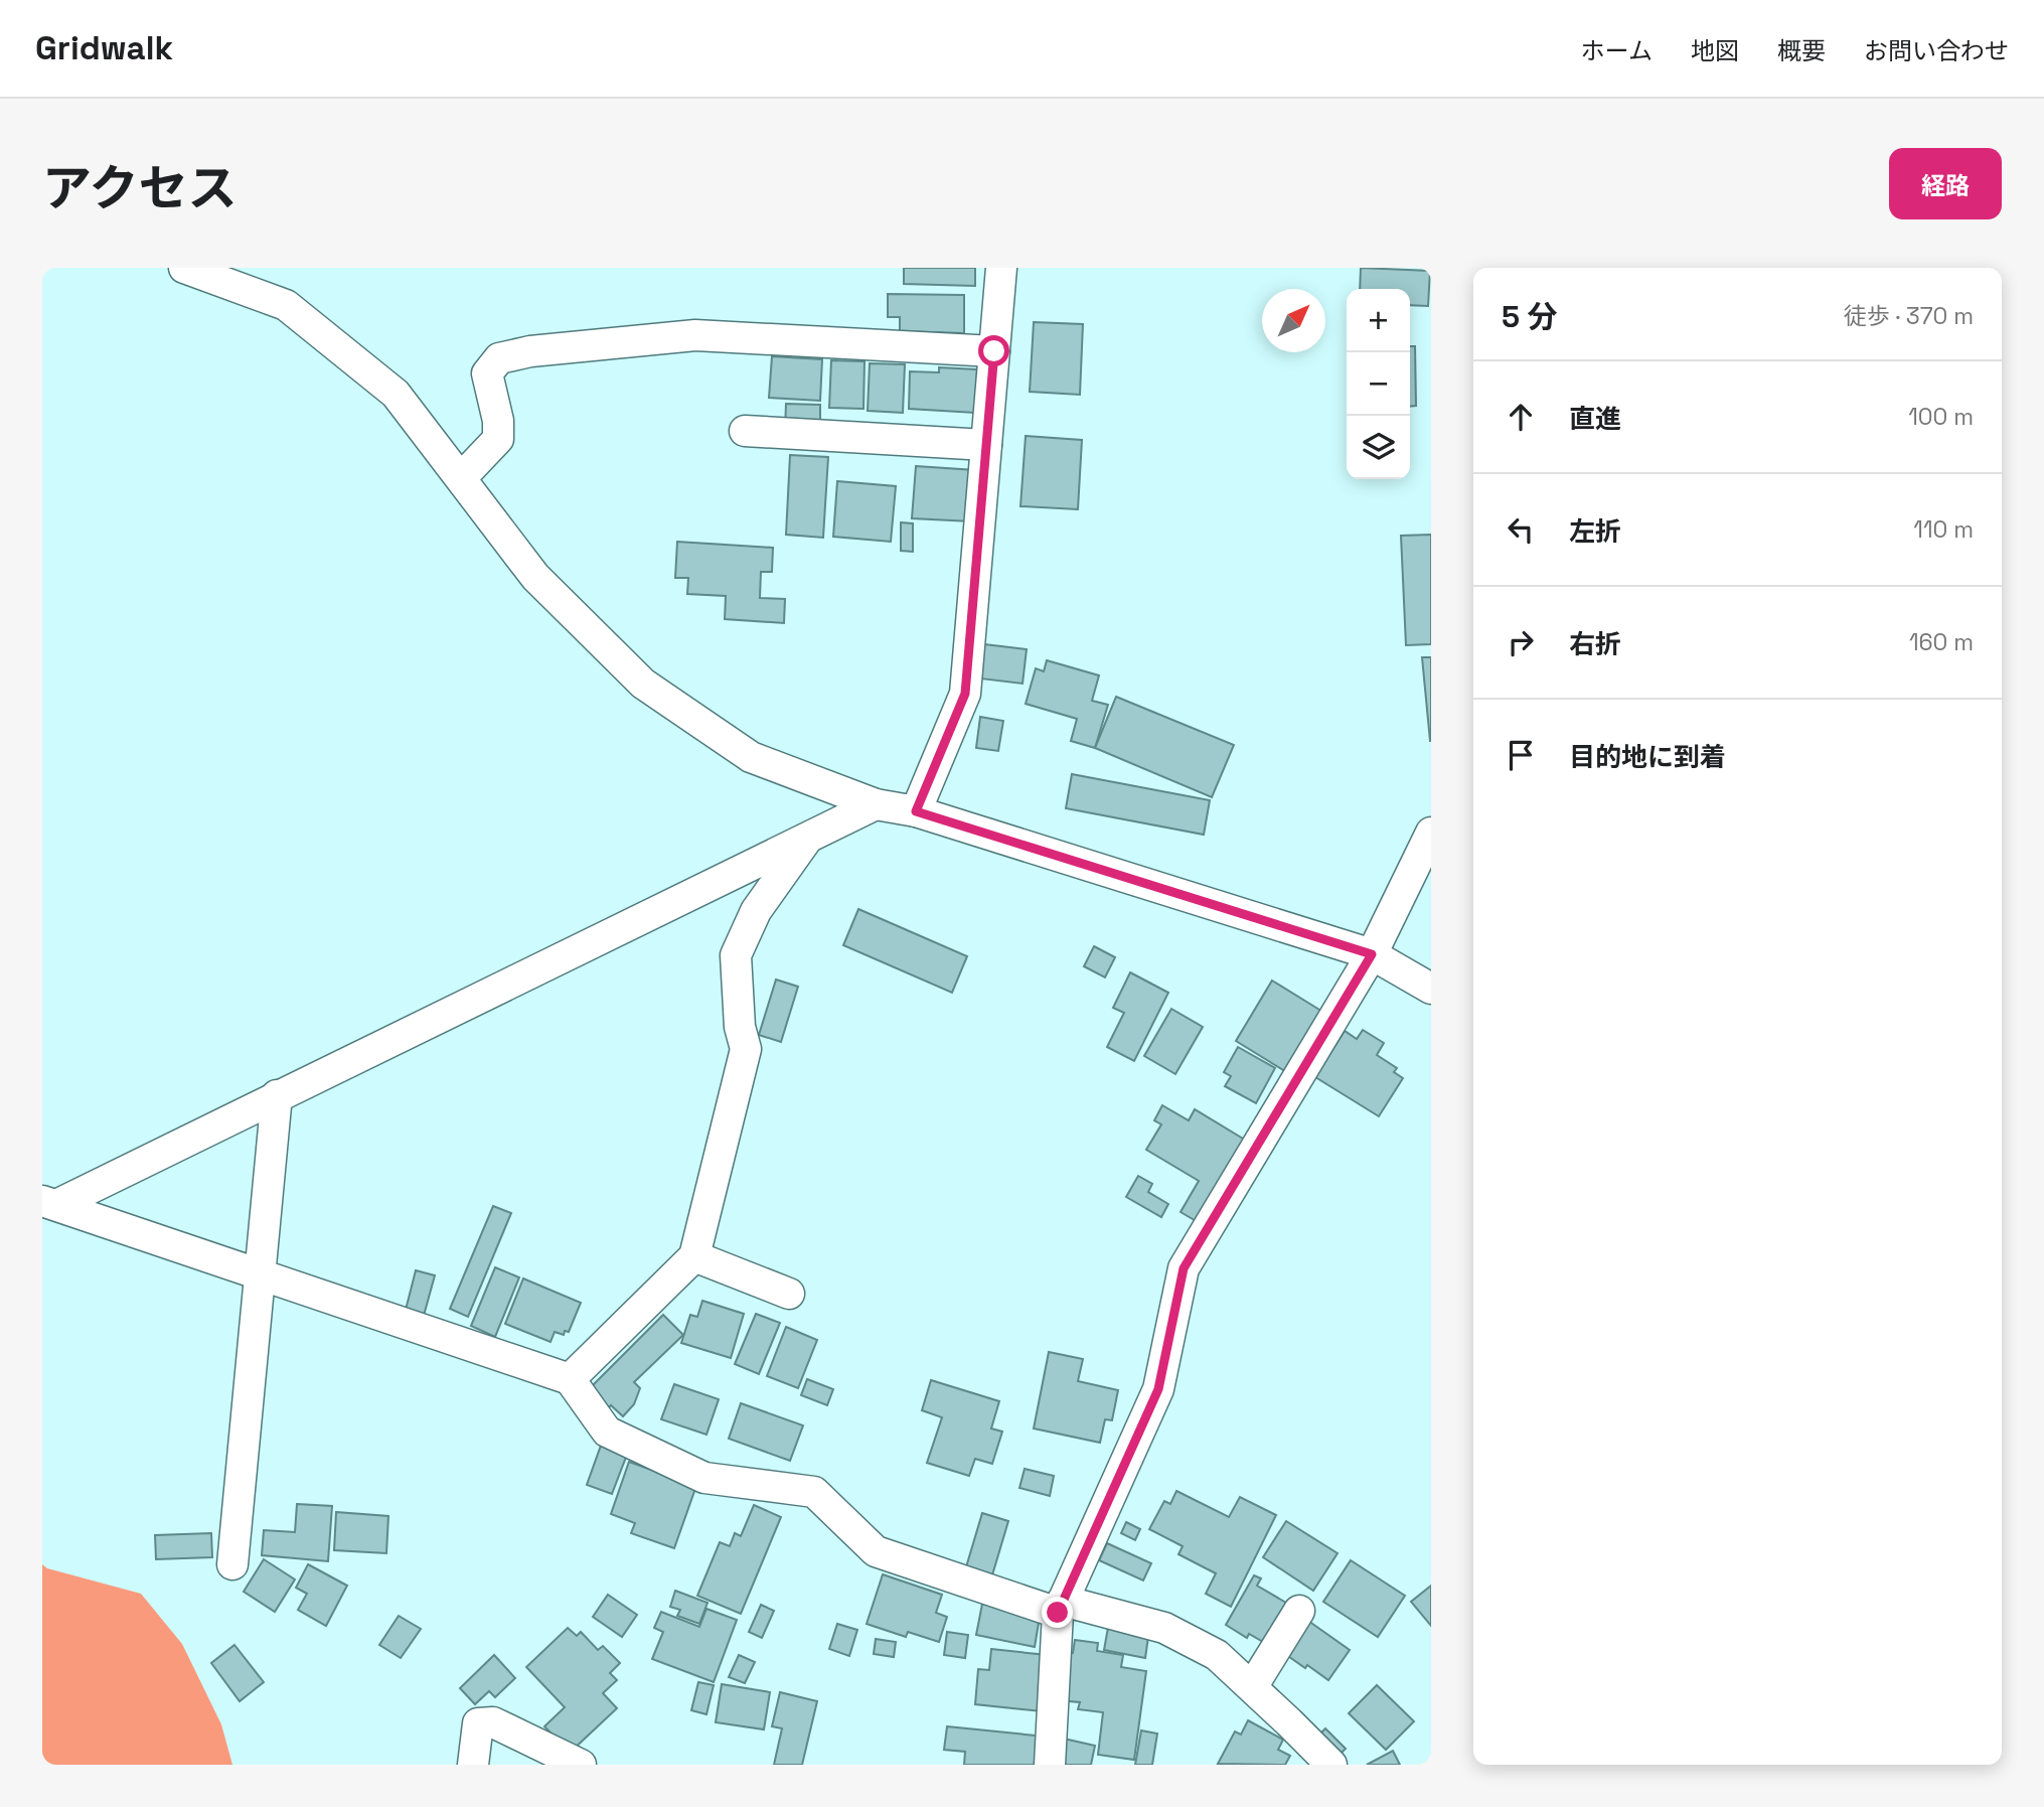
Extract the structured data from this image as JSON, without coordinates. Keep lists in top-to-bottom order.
{
  "north": "top right",
  "page": {
    "header": "Gridwalk",
    "nav": [
      "ホーム",
      "地図",
      "概要",
      "お問い合わせ"
    ],
    "title": "アクセス",
    "buttons": "経路",
    "heading": ["5 分", "徒歩 · 370 m"],
    "map_buttons": ["+", "−"],
    "list": [
      ["直進", "100 m"],
      ["左折", "110 m"],
      ["右折", "160 m"],
      "目的地に到着"
    ]
  }
}
